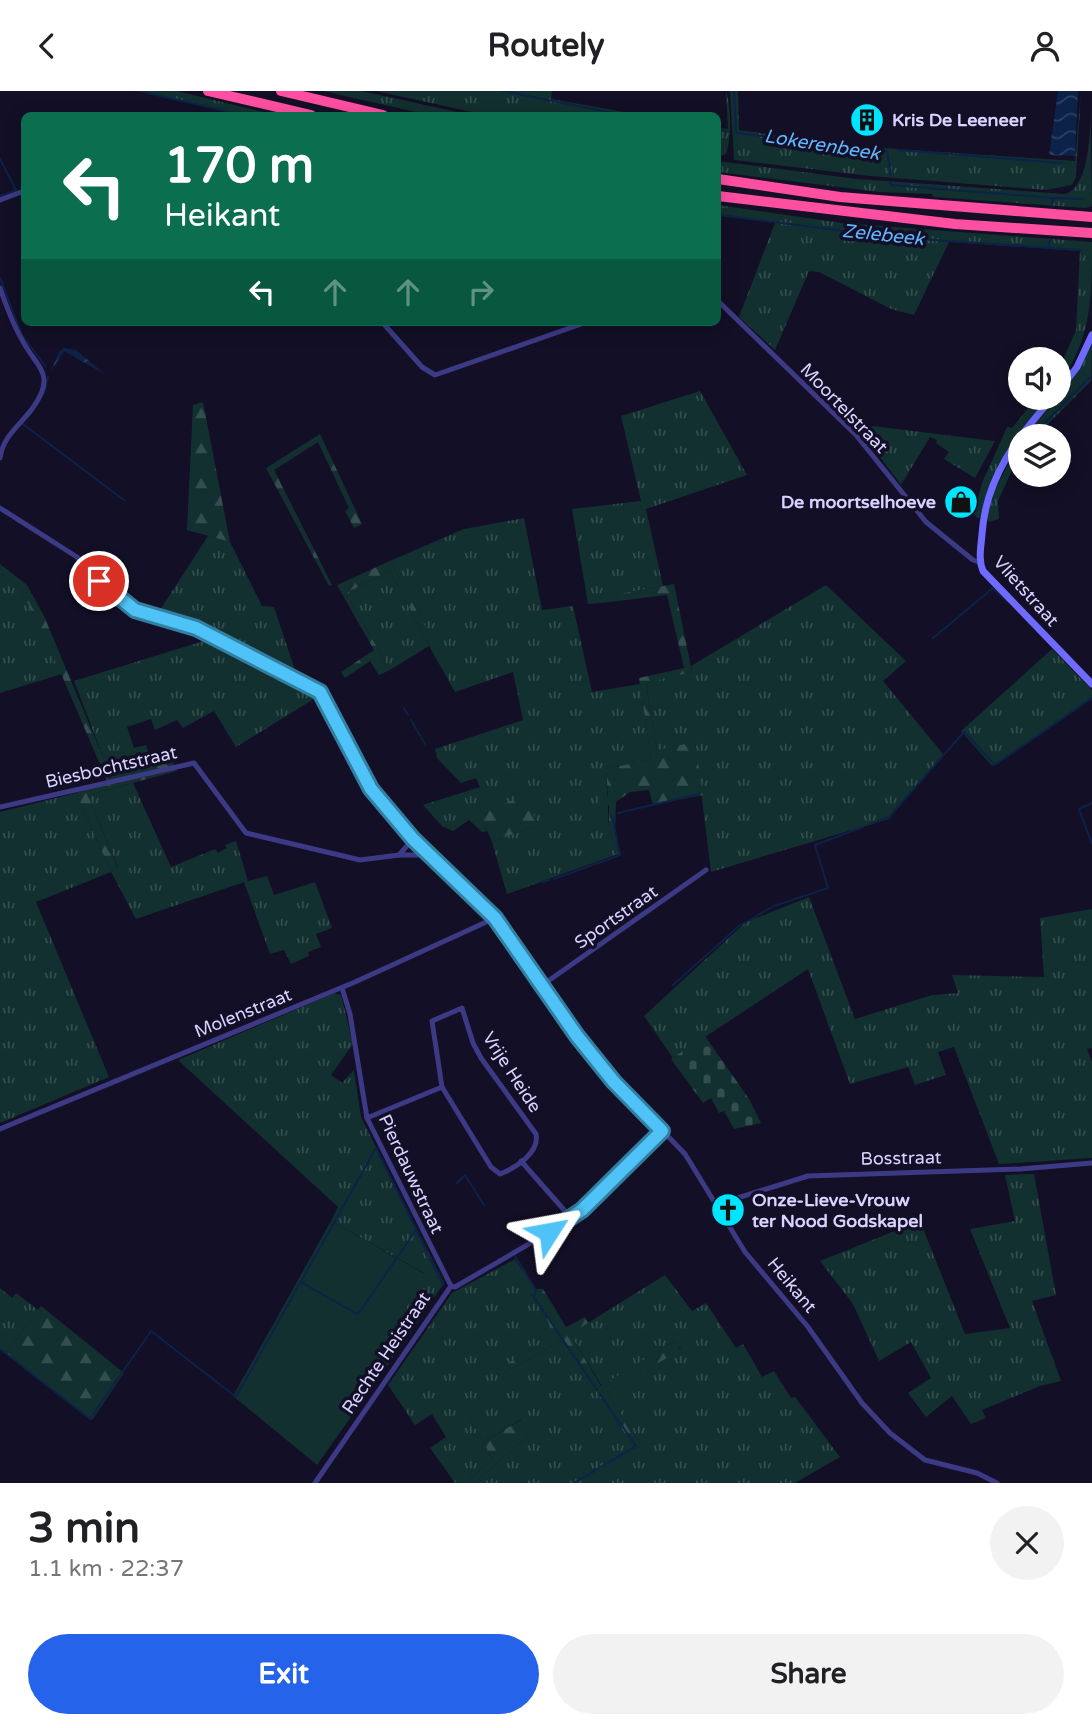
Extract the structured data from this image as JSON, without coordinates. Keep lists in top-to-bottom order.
{
  "streets": {
    "street": [
      "Moortelstraat",
      "Vlietstraat",
      "Biesbochtstraat",
      "Sportstraat",
      "Molenstraat",
      "Vrije Heide",
      "Bosstraat",
      "Pierdauwstraat",
      "Heikant",
      "Rechte Heistraat"
    ]
  },
  "crossings": [
    ["Moortelstraat", "Vlietstraat"],
    ["Biesbochtstraat", "Heikant"],
    ["Sportstraat", "Heikant"],
    ["Molenstraat", "Pierdauwstraat"],
    ["Molenstraat", "Heikant"],
    ["Bosstraat", "Heikant"],
    ["Pierdauwstraat", "Rechte Heistraat"],
    ["Heikant", "Rechte Heistraat"]
  ],
  "water": ["Lokerenbeek", "Zelebeek"],
  "places": {
    "building": ["Kris De Leeneer"],
    "shop": ["De moortselhoeve"],
    "church": ["Onze-Lieve-Vrouw ter Nood Godskapel"]
  },
  "page": {
    "header": "Routely",
    "turn": ["170 m", "Heikant"],
    "heading": ["3 min", "1.1 km · 22:37"],
    "buttons": ["Exit", "Share"]
  }
}
